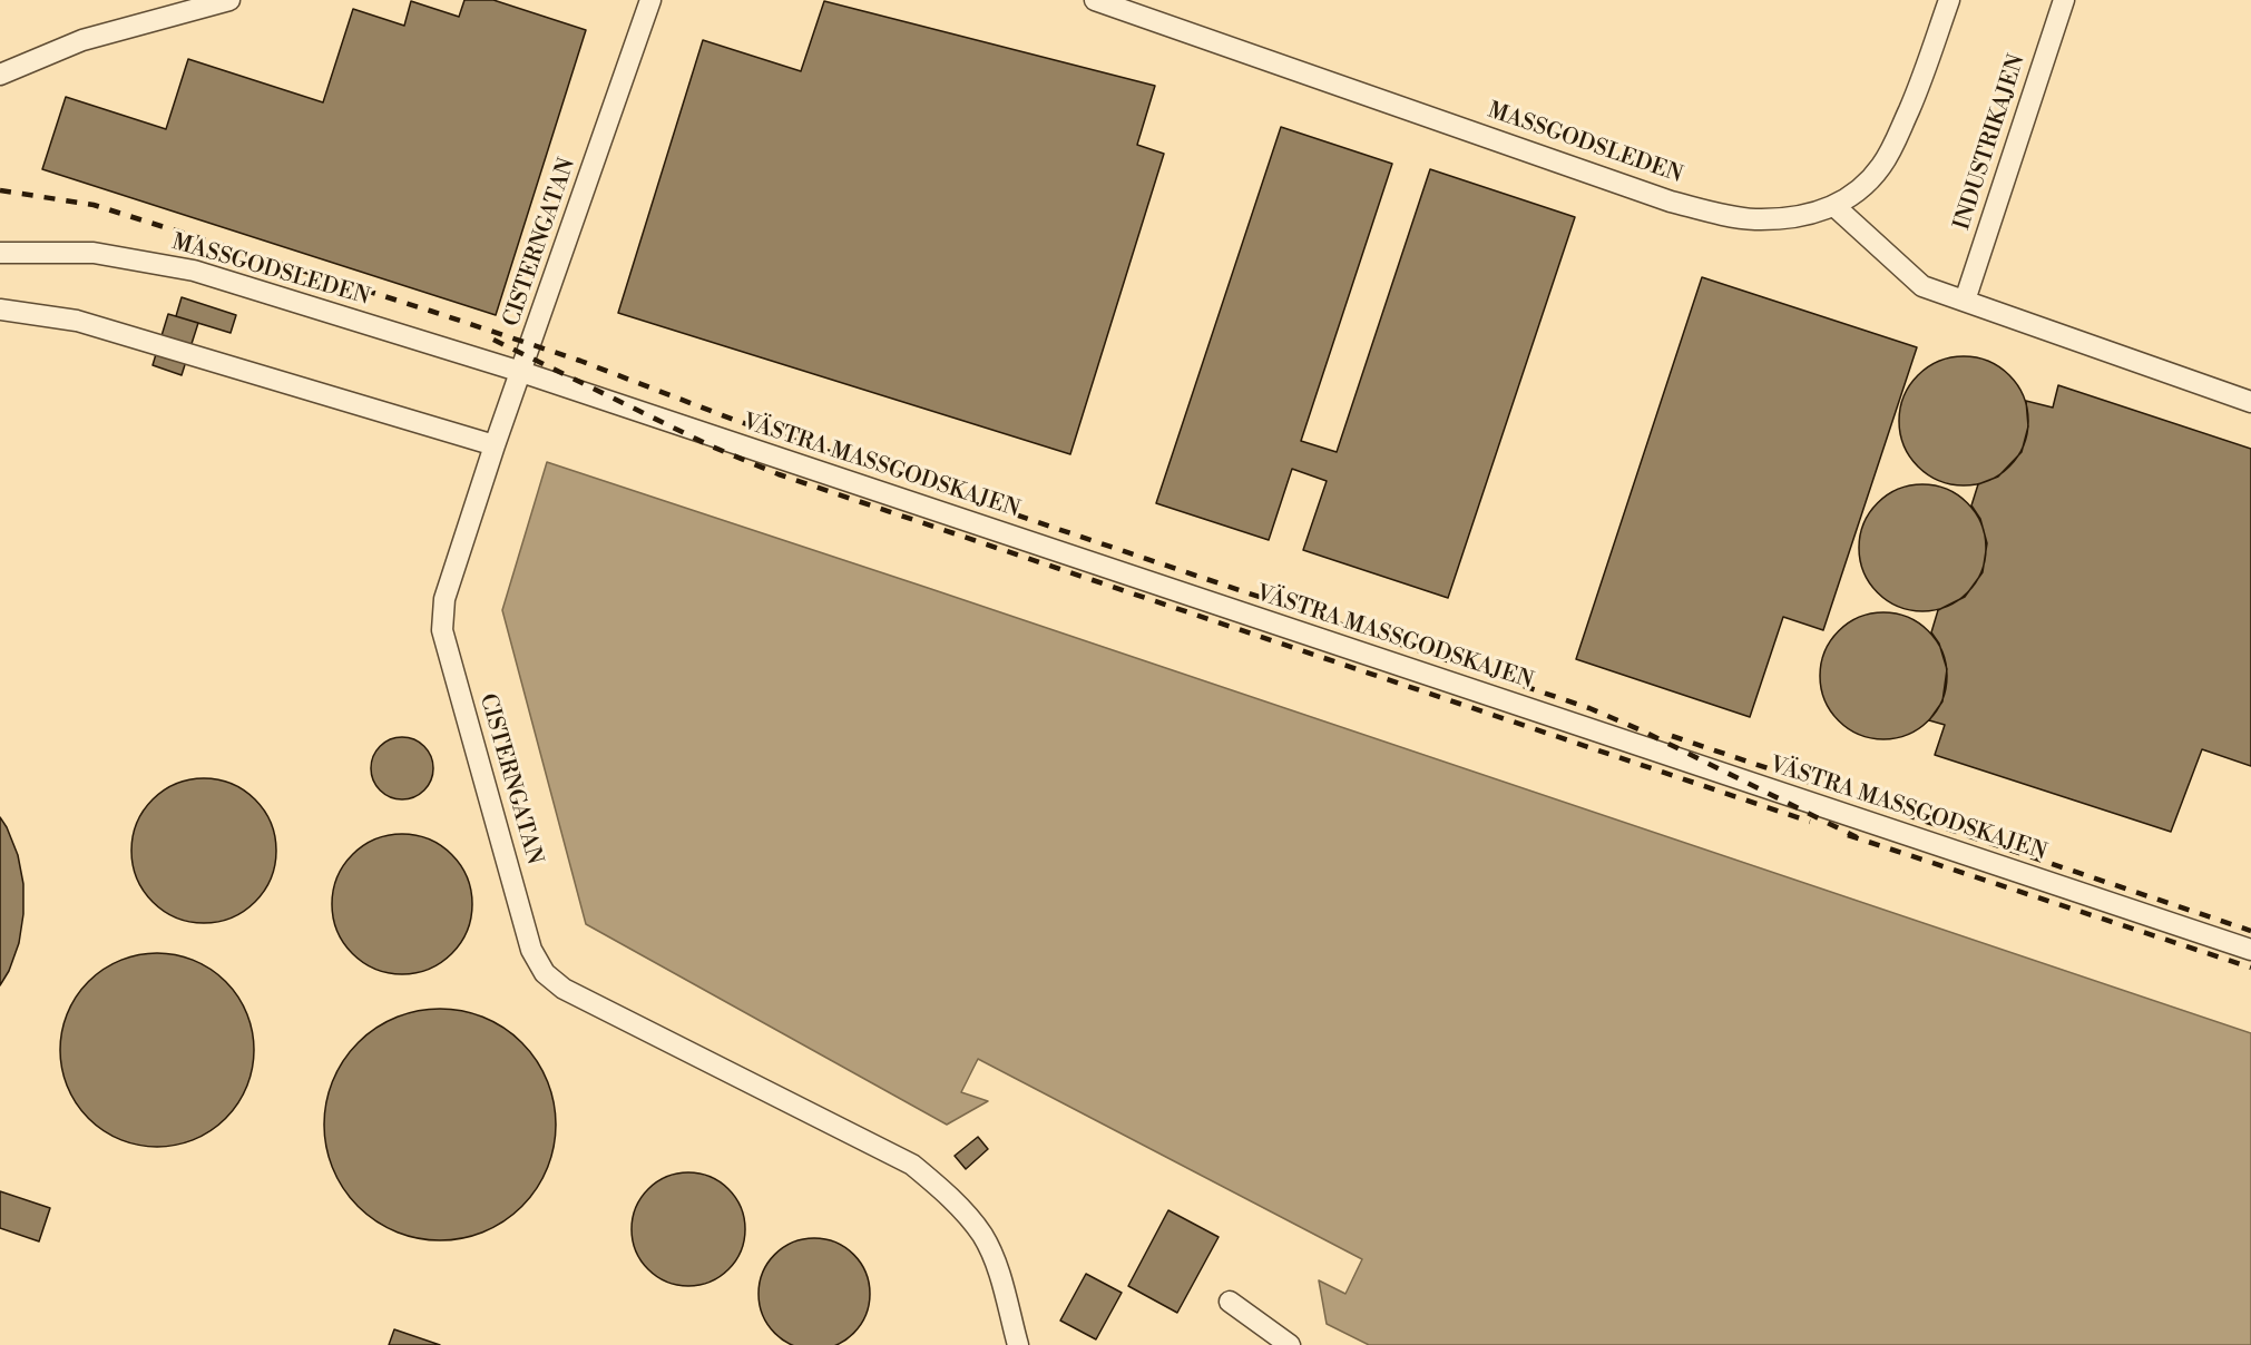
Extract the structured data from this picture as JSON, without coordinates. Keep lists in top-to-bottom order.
{
  "streets": {
    "lane": [
      "INDUSTRIKAJEN",
      "MASSGODSLEDEN",
      "CISTERNGATAN",
      "VÄSTRA MASSGODSKAJEN"
    ]
  },
  "crossings": [
    ["MASSGODSLEDEN", "CISTERNGATAN"],
    ["MASSGODSLEDEN", "VÄSTRA MASSGODSKAJEN"],
    ["CISTERNGATAN", "VÄSTRA MASSGODSKAJEN"]
  ]
}
